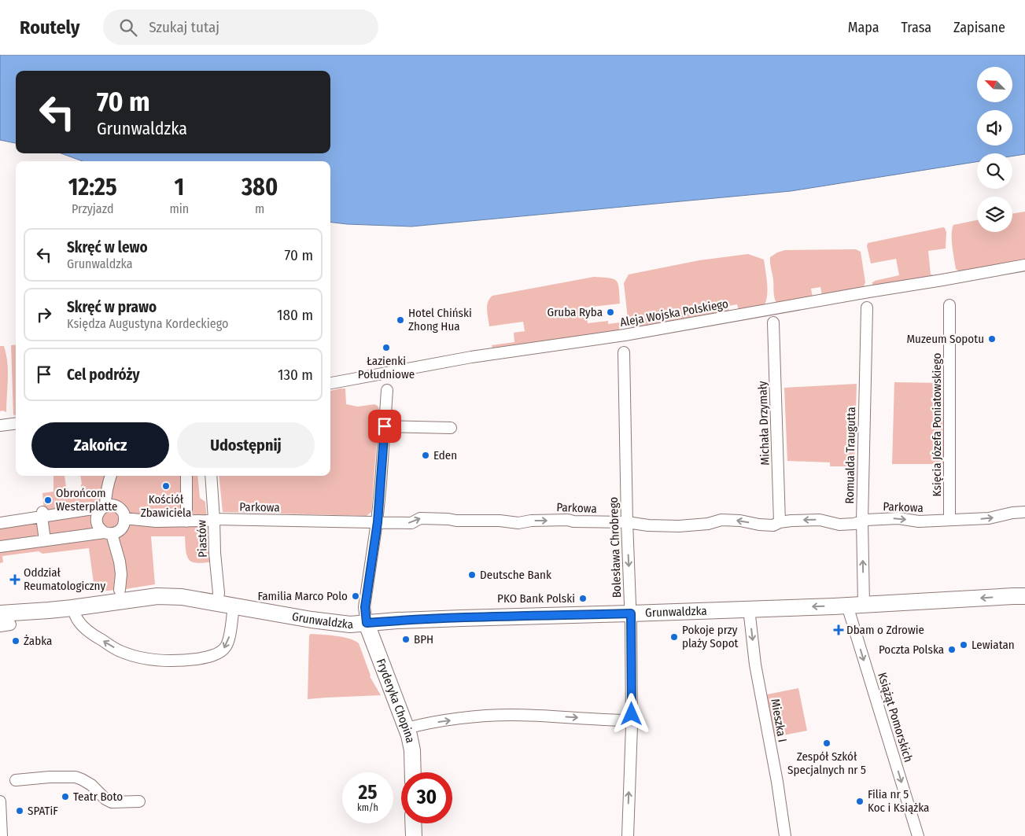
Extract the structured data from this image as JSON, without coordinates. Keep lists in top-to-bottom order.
{
  "streets": {
    "street": [
      "Aleja Wojska Polskiego",
      "Michała Drzymały",
      "Księcia Józefa Poniatowskiego",
      "Romualda Traugutta",
      "Parkowa",
      "Piastów",
      "Bolesława Chrobrego",
      "Grunwaldzka",
      "Fryderyka Chopina",
      "Książąt Pomorskich",
      "Mieszka I"
    ]
  },
  "crossings": [
    ["Michała Drzymały", "Parkowa"],
    ["Księcia Józefa Poniatowskiego", "Parkowa"],
    ["Romualda Traugutta", "Parkowa"],
    ["Romualda Traugutta", "Grunwaldzka"],
    ["Parkowa", "Piastów"],
    ["Parkowa", "Bolesława Chrobrego"],
    ["Piastów", "Grunwaldzka"],
    ["Bolesława Chrobrego", "Grunwaldzka"],
    ["Grunwaldzka", "Fryderyka Chopina"],
    ["Grunwaldzka", "Książąt Pomorskich"],
    ["Grunwaldzka", "Mieszka I"]
  ],
  "one_way": ["Książąt Pomorskich", "Mieszka I"],
  "places": {
    "other": [
      "Gruba Ryba",
      "Hotel Chiński Zhong Hua",
      "Muzeum Sopotu",
      "Łazienki Południowe",
      "Eden",
      "Kościół Zbawiciela",
      "Obrońcom Westerplatte",
      "Deutsche Bank",
      "Familia Marco Polo",
      "PKO Bank Polski",
      "Pokoje przy plaży Sopot",
      "BPH",
      "Żabka",
      "Lewiatan",
      "Poczta Polska",
      "Zespół Szkół Specjalnych nr 5",
      "Teatr Boto",
      "Filia nr 5 Koc i Książka",
      "SPATiF"
    ],
    "health": ["Oddział Reumatologiczny", "Dbam o Zdrowie"]
  },
  "north": "top left",
  "page": {
    "header": "Routely",
    "search": "Szukaj tutaj",
    "nav": ["Mapa", "Trasa", "Zapisane"],
    "turn": ["70 m", "Grunwaldzka"],
    "eta": [
      "12:25",
      "Przyjazd",
      "1",
      "min",
      "380",
      "m"
    ],
    "list": [
      {
        "name": "Skręć w lewo",
        "note": "Grunwaldzka",
        "value": "70 m"
      },
      {
        "name": "Skręć w prawo",
        "note": "Księdza Augustyna Kordeckiego",
        "value": "180 m"
      },
      {
        "name": "Cel podróży",
        "value": "130 m"
      }
    ],
    "buttons": ["Zakończ", "Udostępnij"],
    "speed": "25 km/h",
    "limit": "30"
  }
}
